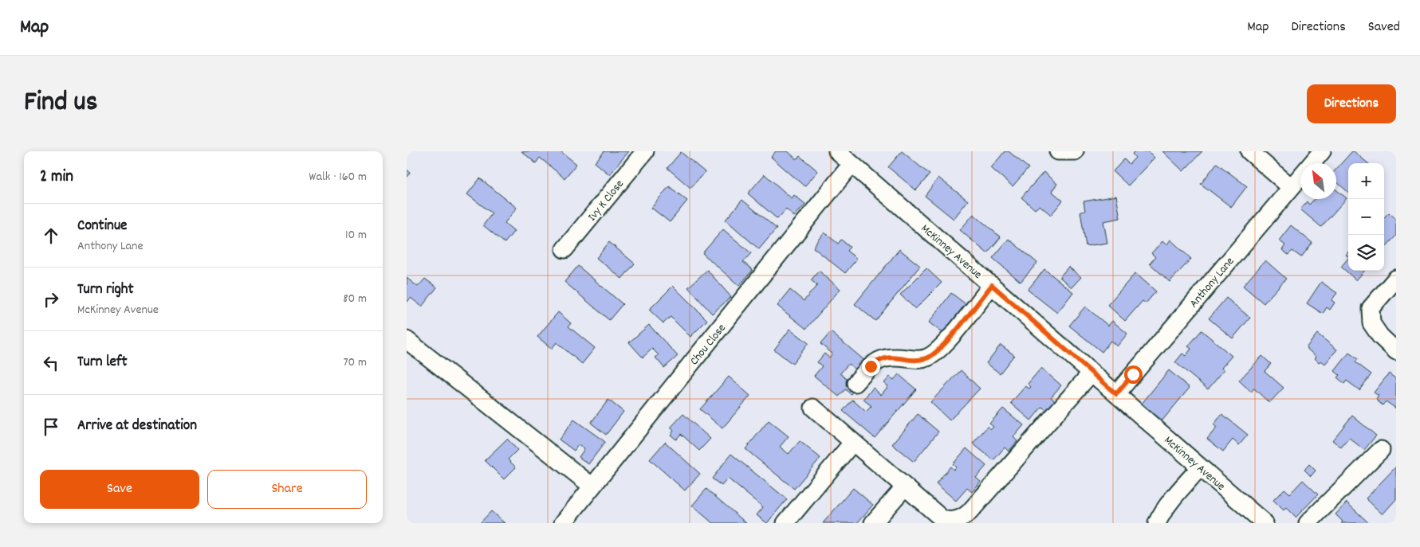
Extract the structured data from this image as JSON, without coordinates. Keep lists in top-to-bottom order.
{
  "streets": {
    "street": [
      "Ivy K Close",
      "McKinney Avenue",
      "Anthony Lane",
      "Chou Close"
    ]
  },
  "crossings": [
    ["McKinney Avenue", "Anthony Lane"],
    ["McKinney Avenue", "Chou Close"]
  ],
  "north": "top left",
  "page": {
    "header": "Map",
    "nav": ["Map", "Directions", "Saved"],
    "title": "Find us",
    "buttons": [
      "Directions",
      ["Save", "Share"]
    ],
    "heading": ["2 min", "Walk · 160 m"],
    "map_buttons": ["+", "−"],
    "list": [
      ["Continue", "Anthony Lane", "10 m"],
      ["Turn right", "McKinney Avenue", "80 m"],
      ["Turn left", "70 m"],
      "Arrive at destination"
    ]
  }
}
